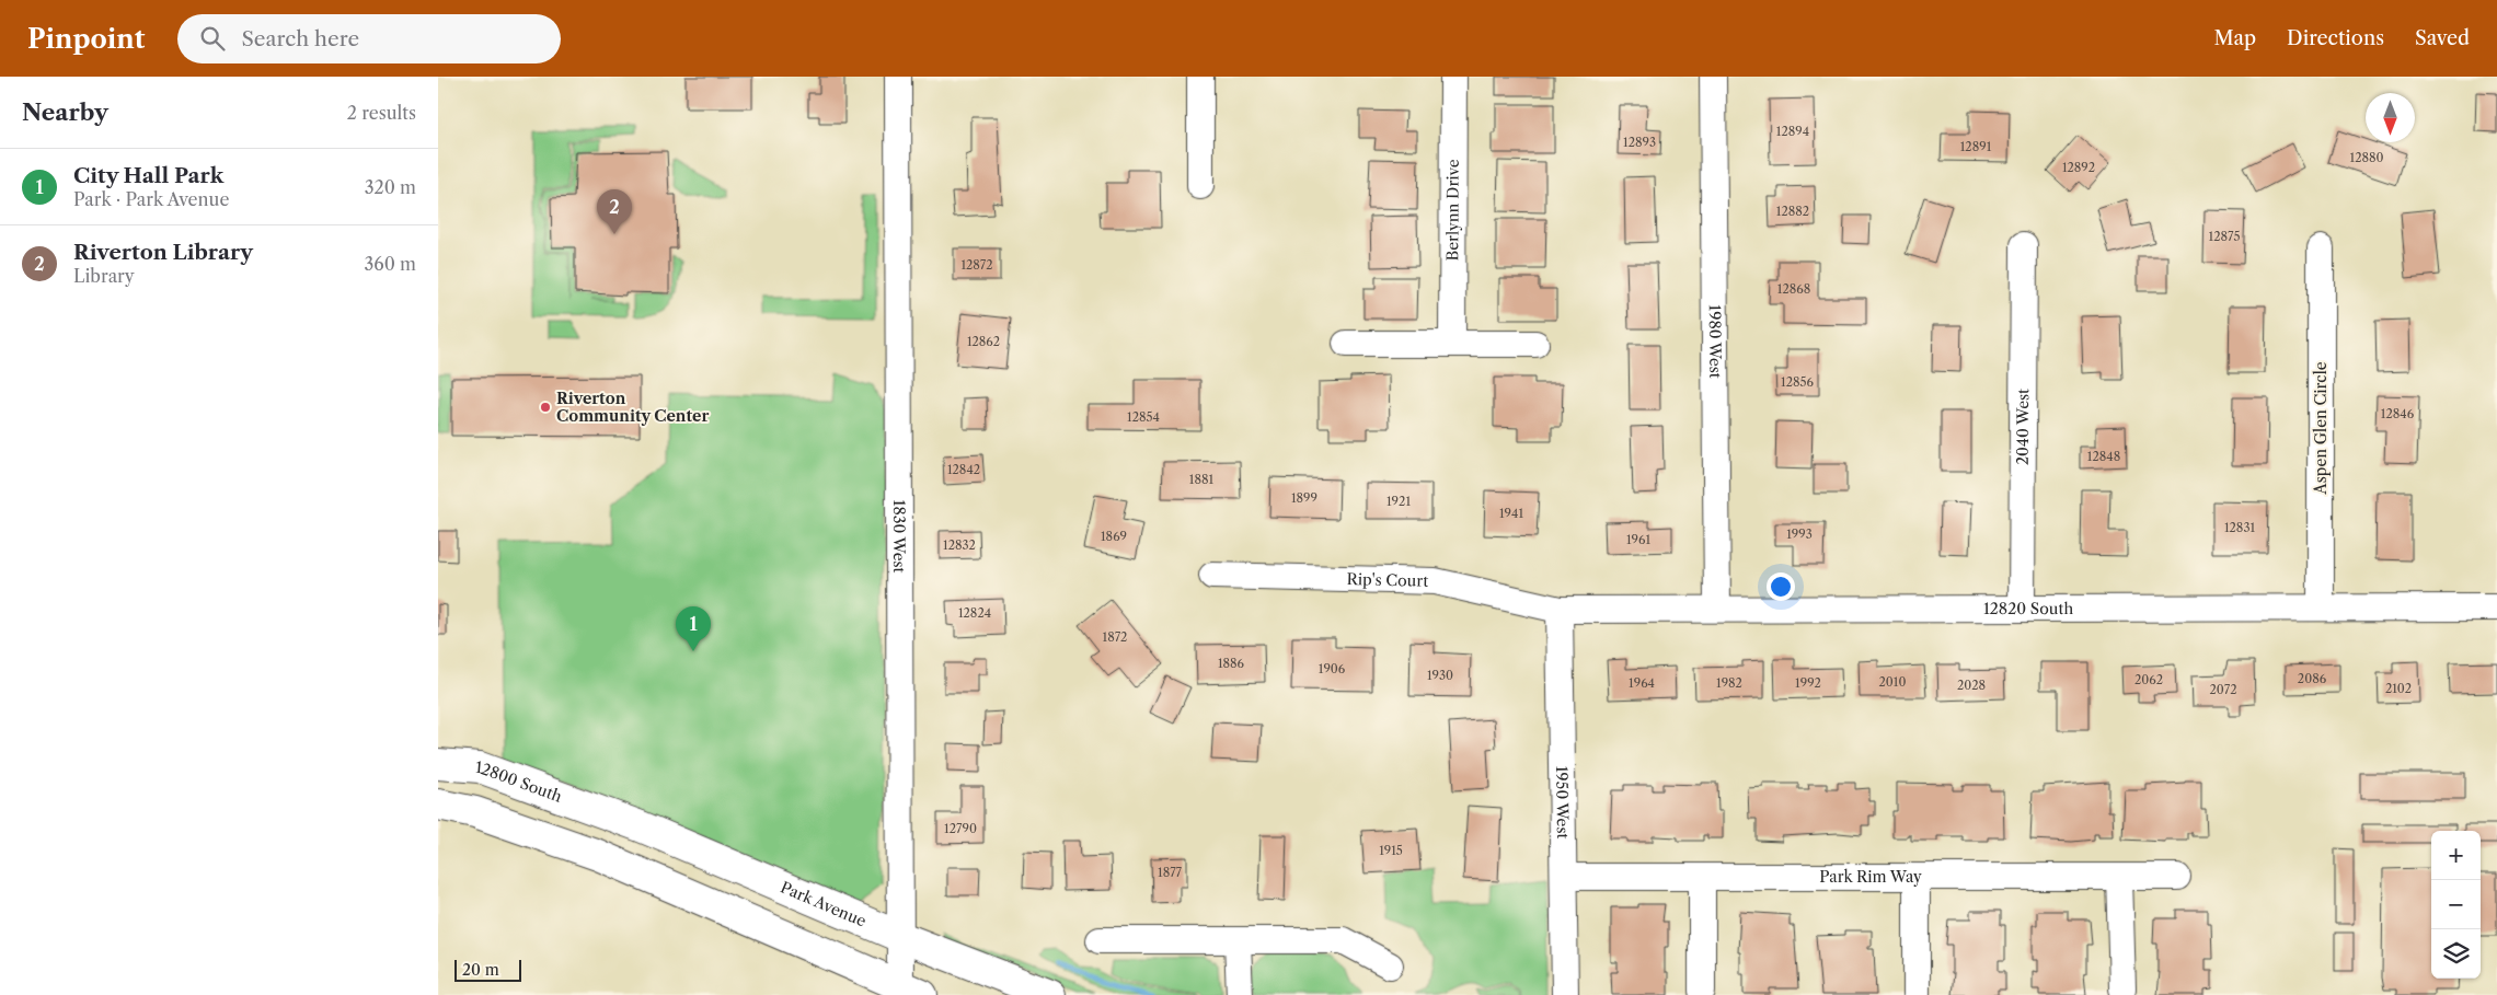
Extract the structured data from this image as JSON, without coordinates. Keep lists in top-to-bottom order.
{
  "streets": {
    "street": [
      "Berlynn Drive",
      "1980 West",
      "2040 West",
      "Aspen Glen Circle",
      "1830 West",
      "Rip's Court",
      "12820 South",
      "12800 South",
      "1950 West",
      "Park Rim Way",
      "Park Avenue"
    ]
  },
  "crossings": [
    ["1980 West", "12820 South"],
    ["2040 West", "12820 South"],
    ["Aspen Glen Circle", "12820 South"],
    ["1830 West", "Park Avenue"],
    ["Rip's Court", "12820 South"],
    ["Rip's Court", "1950 West"],
    ["12820 South", "1950 West"],
    ["12800 South", "Park Avenue"],
    ["1950 West", "Park Rim Way"]
  ],
  "places": ["Riverton Community Center"],
  "house_numbers": [
    "12894",
    "12893",
    "12891",
    "12880",
    "12892",
    "12882",
    "12875",
    "12872",
    "12868",
    "12862",
    "12856",
    "12846",
    "12854",
    "12848",
    "12842",
    "1881",
    "1899",
    "1921",
    "1941",
    "12831",
    "1993",
    "1869",
    "1961",
    "12832",
    "12824",
    "1872",
    "1886",
    "1906",
    "1930",
    "2086",
    "2062",
    "2010",
    "1964",
    "1982",
    "1992",
    "2028",
    "2102",
    "2072",
    "12790",
    "1915",
    "1877"
  ],
  "scale_bar": "20 m",
  "north": "bottom",
  "page": {
    "header": "Pinpoint",
    "search": "Search here",
    "nav": ["Map", "Directions", "Saved"],
    "heading": ["Nearby", "2 results"],
    "list": [
      {
        "mark": "1",
        "name": "City Hall Park",
        "note": "Park · Park Avenue",
        "value": "320 m"
      },
      {
        "mark": "2",
        "name": "Riverton Library",
        "note": "Library",
        "value": "360 m"
      }
    ],
    "pins": ["2", "1"],
    "map_buttons": ["+", "−"],
    "scale": "20 m"
  }
}
